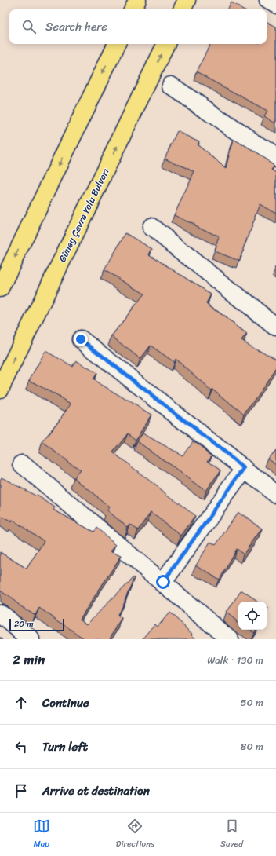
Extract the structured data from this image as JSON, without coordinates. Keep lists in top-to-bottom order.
{
  "streets": {
    "highway": ["Güney Çevre Yolu Bulvarı"]
  },
  "scale_bar": "20 m",
  "page": {
    "search": "Search here",
    "scale": "20 m",
    "heading": ["2 min", "Walk · 130 m"],
    "list": [
      ["Continue", "50 m"],
      ["Turn left", "80 m"],
      "Arrive at destination"
    ],
    "nav": ["Map", "Directions", "Saved"]
  }
}
